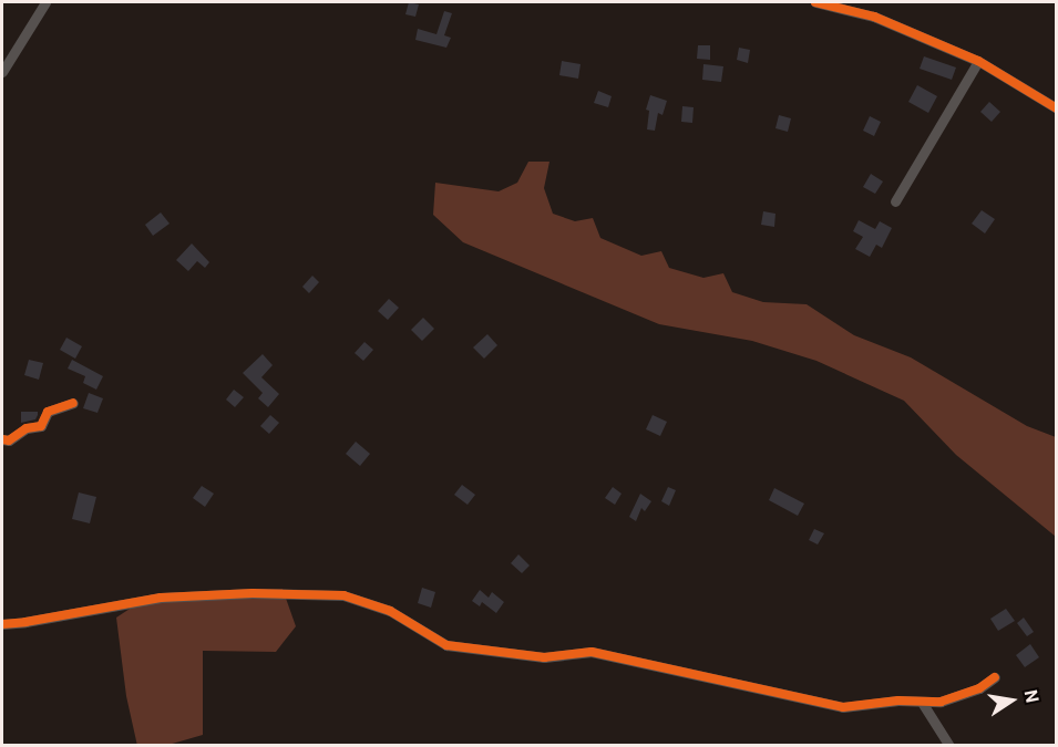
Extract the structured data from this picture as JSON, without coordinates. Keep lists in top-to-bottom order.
{
  "north": "right"
}
